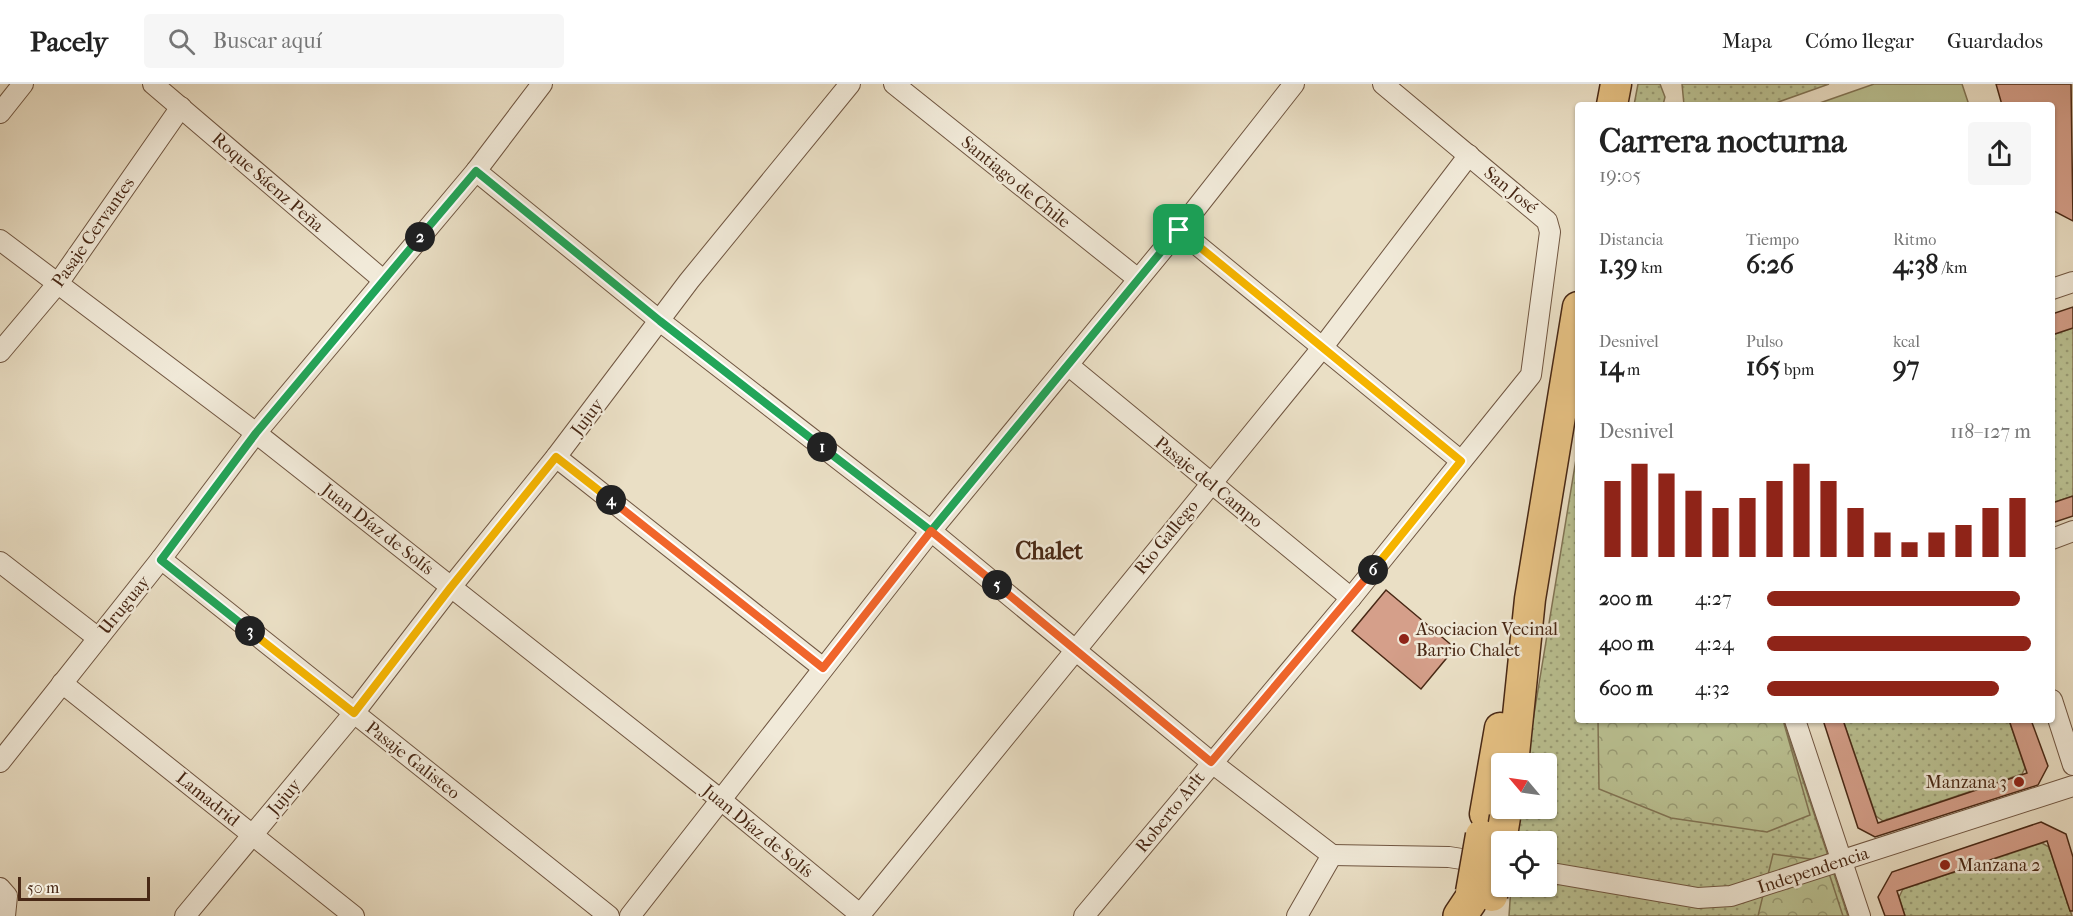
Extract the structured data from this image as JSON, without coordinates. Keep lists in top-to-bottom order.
{
  "streets": {
    "street": [
      "Roque Sáenz Peña",
      "Santiago de Chile",
      "San José",
      "Pasaje Cervantes",
      "Jujuy",
      "Pasaje del Campo",
      "Juan Díaz de Solís",
      "Rio Gallego",
      "Uruguay",
      "Pasaje Galisteo",
      "Lamadrid",
      "Roberto Arlt",
      "Independencia"
    ]
  },
  "crossings": [
    ["Roque Sáenz Peña", "Pasaje Cervantes"],
    ["Roque Sáenz Peña", "Uruguay"],
    ["San José", "Rio Gallego"],
    ["San José", "Roberto Arlt"],
    ["Pasaje Cervantes", "Juan Díaz de Solís"],
    ["Jujuy", "Juan Díaz de Solís"],
    ["Jujuy", "Pasaje Galisteo"],
    ["Jujuy", "Lamadrid"],
    ["Pasaje del Campo", "Rio Gallego"],
    ["Pasaje del Campo", "Roberto Arlt"],
    ["Juan Díaz de Solís", "Rio Gallego"],
    ["Juan Díaz de Solís", "Uruguay"],
    ["Uruguay", "Pasaje Galisteo"],
    ["Uruguay", "Lamadrid"]
  ],
  "districts": ["Chalet"],
  "places": ["Asociacion Vecinal Barrio Chalet", "Manzana 3", "Manzana 2"],
  "scale_bar": "50 m",
  "north": "top left",
  "page": {
    "header": "Pacely",
    "search": "Buscar aquí",
    "nav": ["Mapa", "Cómo llegar", "Guardados"],
    "heading": ["Carrera nocturna", "19:05"],
    "stats": [
      ["Distancia", "1.39 km"],
      ["Tiempo", "6:26"],
      ["Ritmo", "4:38 /km"],
      ["Desnivel", "14 m"],
      ["Pulso", "165 bpm"],
      ["kcal", "97"]
    ],
    "pins": [
      "2",
      "1",
      "4",
      "6",
      "5",
      "3"
    ],
    "chart": ["Desnivel", "118–127 m"],
    "list": [
      {
        "name": "200 m",
        "note": "4:27"
      },
      {
        "name": "400 m",
        "note": "4:24"
      },
      {
        "name": "600 m",
        "note": "4:32"
      }
    ],
    "scale": "50 m"
  }
}
